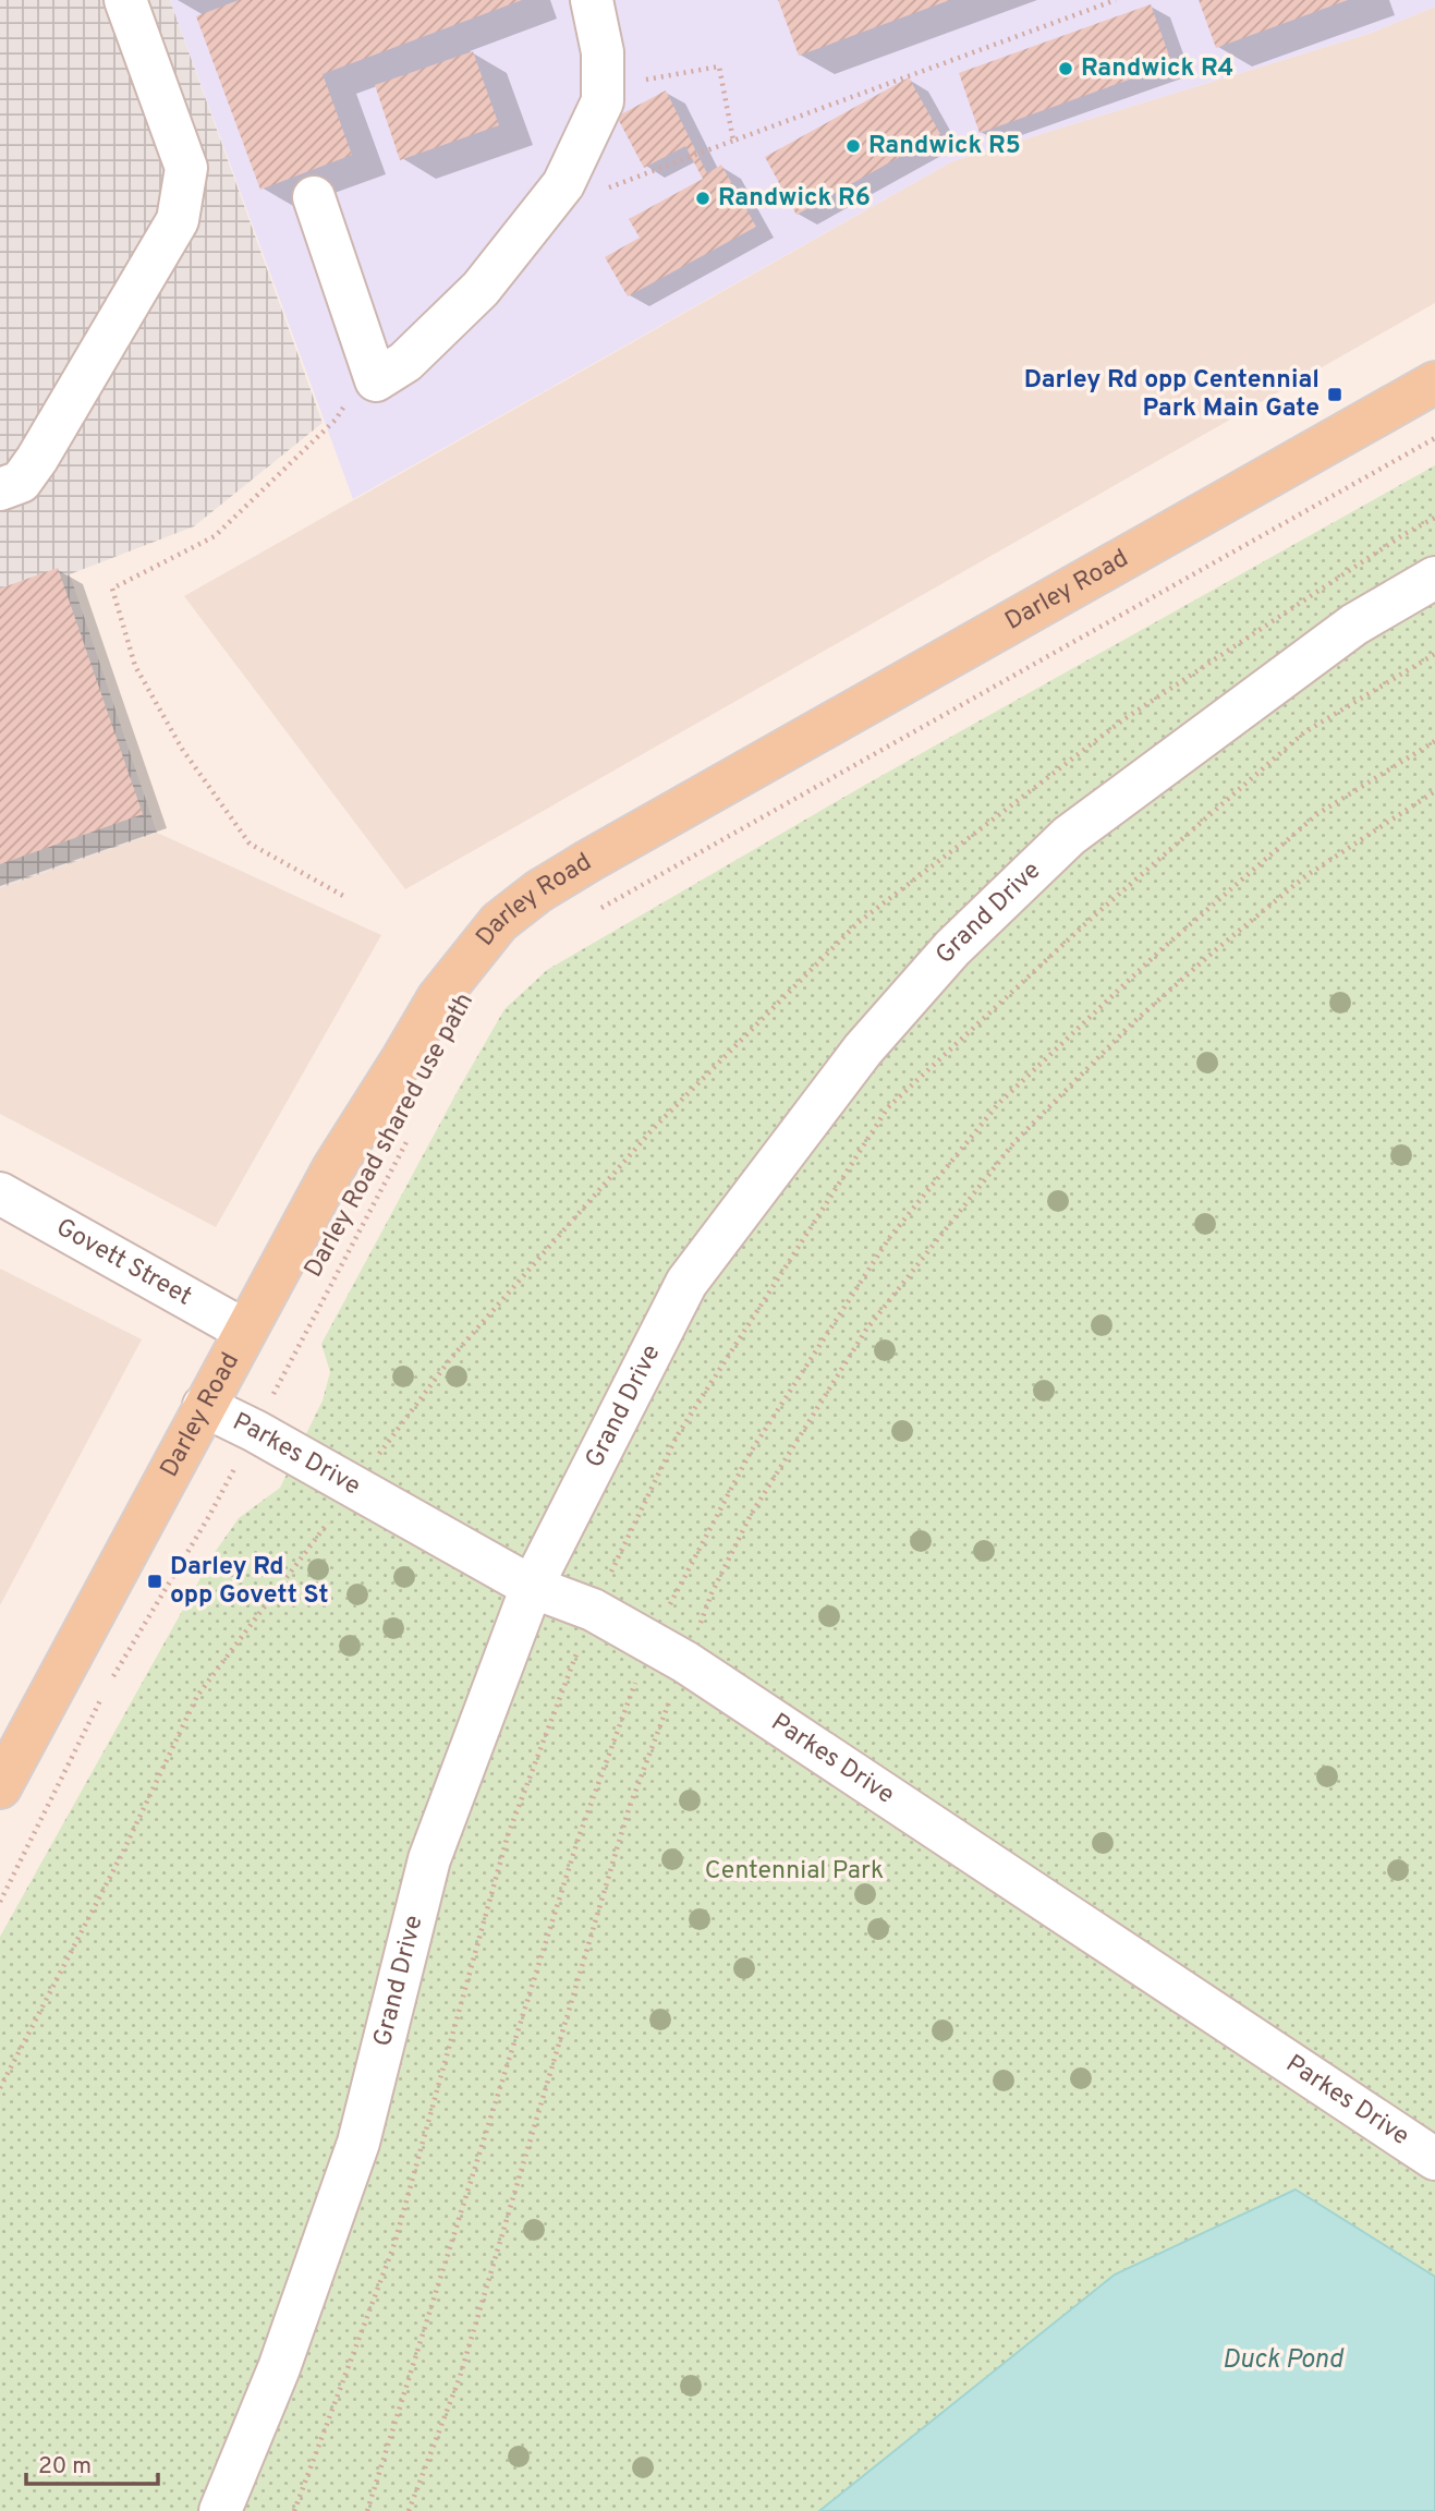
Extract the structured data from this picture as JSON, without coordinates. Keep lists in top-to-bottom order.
{
  "streets": {
    "main road": ["Darley Road"],
    "street": ["Grand Drive", "Govett Street", "Parkes Drive"],
    "path": ["Darley Road shared use path"]
  },
  "crossings": [
    ["Darley Road", "Govett Street"],
    ["Darley Road", "Parkes Drive"],
    ["Grand Drive", "Parkes Drive"],
    ["Darley Road shared use path", "Parkes Drive"]
  ],
  "water": ["Duck Pond"],
  "parks": ["Centennial Park"],
  "places": {
    "other": ["Randwick R4", "Randwick R5", "Randwick R6"],
    "transit": ["Darley Rd opp Centennial Park Main Gate", "Darley Rd opp Govett St"]
  },
  "scale_bar": "20 m"
}
